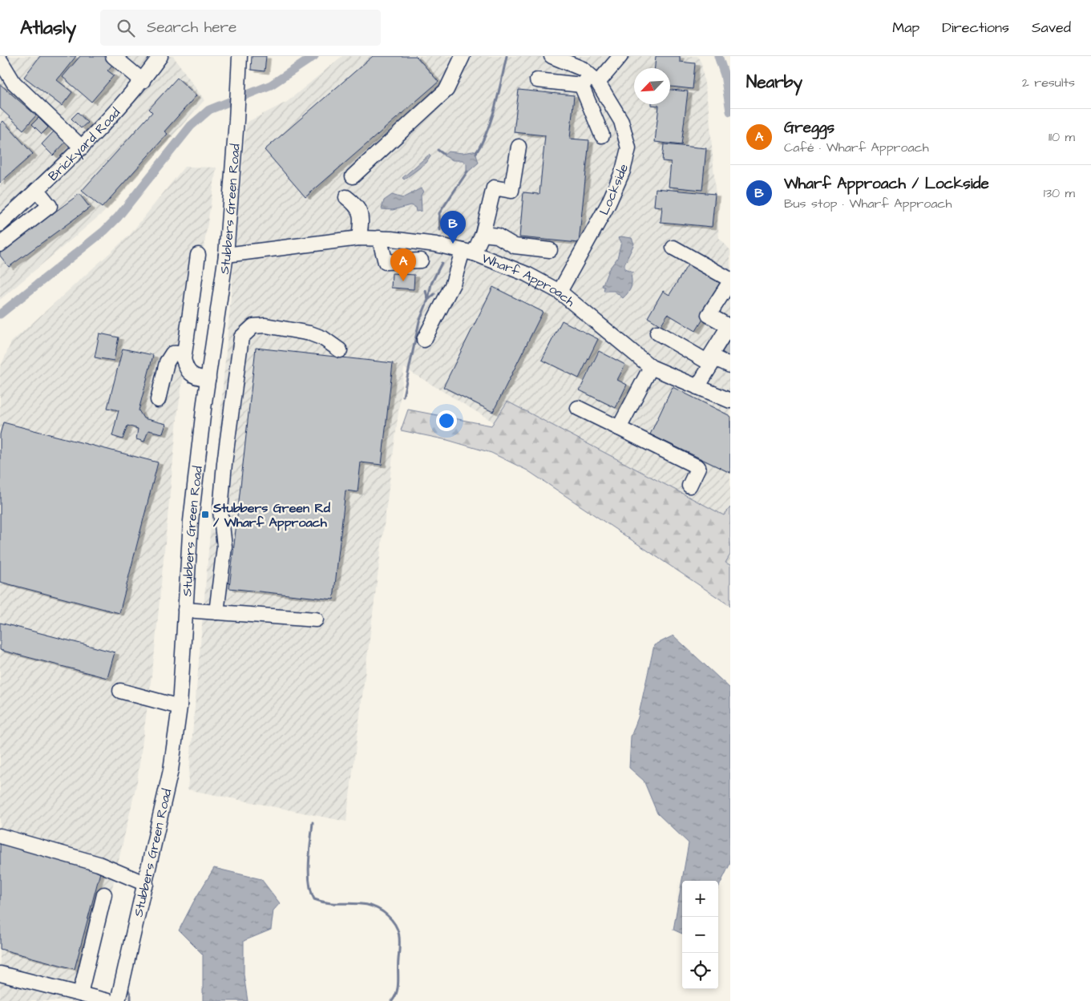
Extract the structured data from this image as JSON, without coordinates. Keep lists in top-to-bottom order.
{
  "streets": {
    "street": [
      "Brickyard Road",
      "Lockside",
      "Stubbers Green Road",
      "Wharf Approach"
    ]
  },
  "crossings": [
    ["Lockside", "Wharf Approach"],
    ["Stubbers Green Road", "Wharf Approach"]
  ],
  "places": {
    "transit": ["Stubbers Green Rd / Wharf Approach"]
  },
  "north": "bottom left",
  "page": {
    "header": "Atlasly",
    "search": "Search here",
    "nav": ["Map", "Directions", "Saved"],
    "heading": ["Nearby", "2 results"],
    "list": [
      {
        "mark": "A",
        "name": "Greggs",
        "note": "Café · Wharf Approach",
        "value": "110 m"
      },
      {
        "mark": "B",
        "name": "Wharf Approach / Lockside",
        "note": "Bus stop · Wharf Approach",
        "value": "130 m"
      }
    ],
    "pins": ["B", "A"],
    "map_buttons": ["+", "−"]
  }
}
